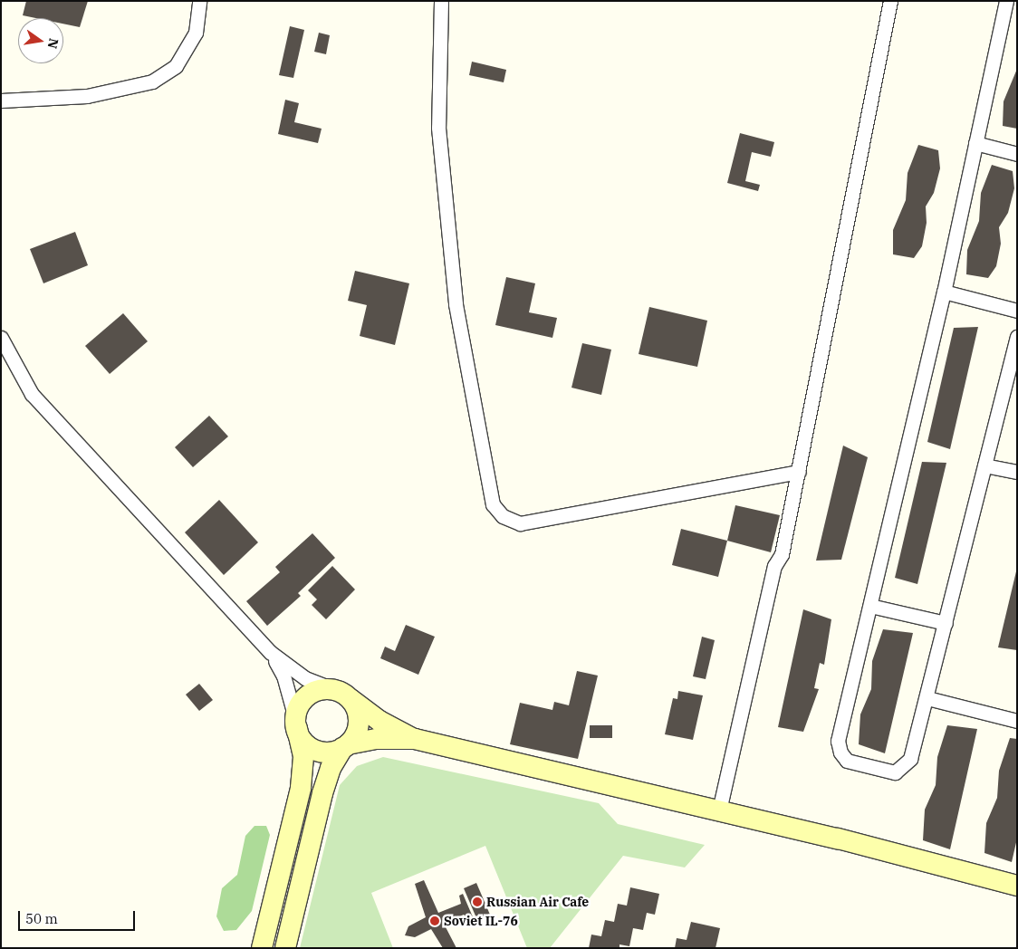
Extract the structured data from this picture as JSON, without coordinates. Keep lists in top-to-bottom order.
{
  "places": ["Russian Air Cafe", "Soviet IL-76"],
  "scale_bar": "50 m",
  "north": "right"
}
